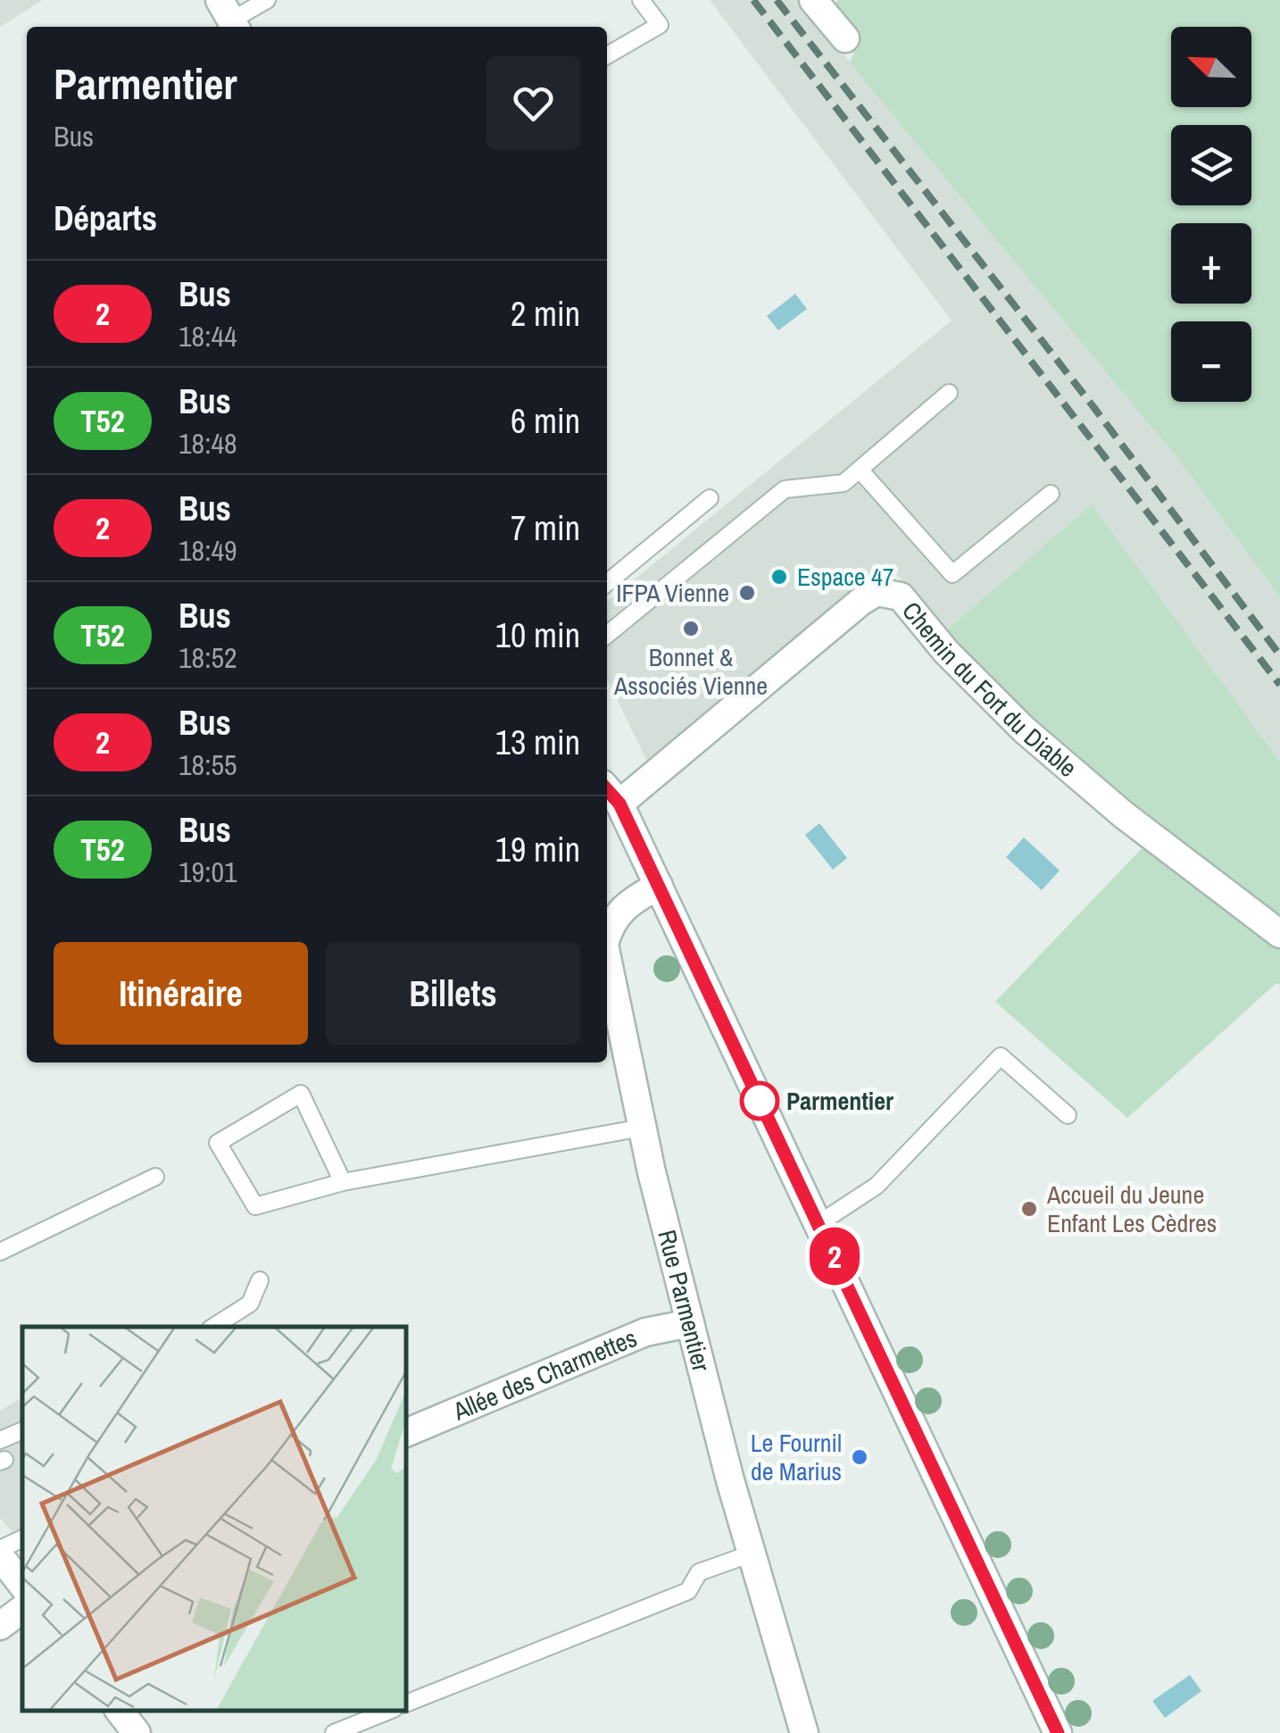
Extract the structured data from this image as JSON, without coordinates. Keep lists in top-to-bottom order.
{
  "streets": {
    "street": ["Chemin du Fort du Diable", "Rue Parmentier", "Allée des Charmettes"]
  },
  "crossings": [
    ["Rue Parmentier", "Allée des Charmettes"]
  ],
  "places": [
    "Espace 47",
    "IFPA Vienne",
    "Bonnet & Associés Vienne",
    "Parmentier",
    "Accueil du Jeune Enfant Les Cèdres",
    "Le Fournil de Marius"
  ],
  "lines": ["bus line 2"],
  "north": "top left",
  "page": {
    "on_map": "2",
    "map_buttons": ["+", "−"],
    "heading": [
      ["Parmentier", "Bus"],
      "Départs"
    ],
    "list": [
      {
        "mark": "2",
        "name": "Bus",
        "note": "18:44",
        "value": "2 min"
      },
      {
        "mark": "T52",
        "name": "Bus",
        "note": "18:48",
        "value": "6 min"
      },
      {
        "mark": "2",
        "name": "Bus",
        "note": "18:49",
        "value": "7 min"
      },
      {
        "mark": "T52",
        "name": "Bus",
        "note": "18:52",
        "value": "10 min"
      },
      {
        "mark": "2",
        "name": "Bus",
        "note": "18:55",
        "value": "13 min"
      },
      {
        "mark": "T52",
        "name": "Bus",
        "note": "19:01",
        "value": "19 min"
      }
    ],
    "buttons": ["Itinéraire", "Billets"]
  }
}
